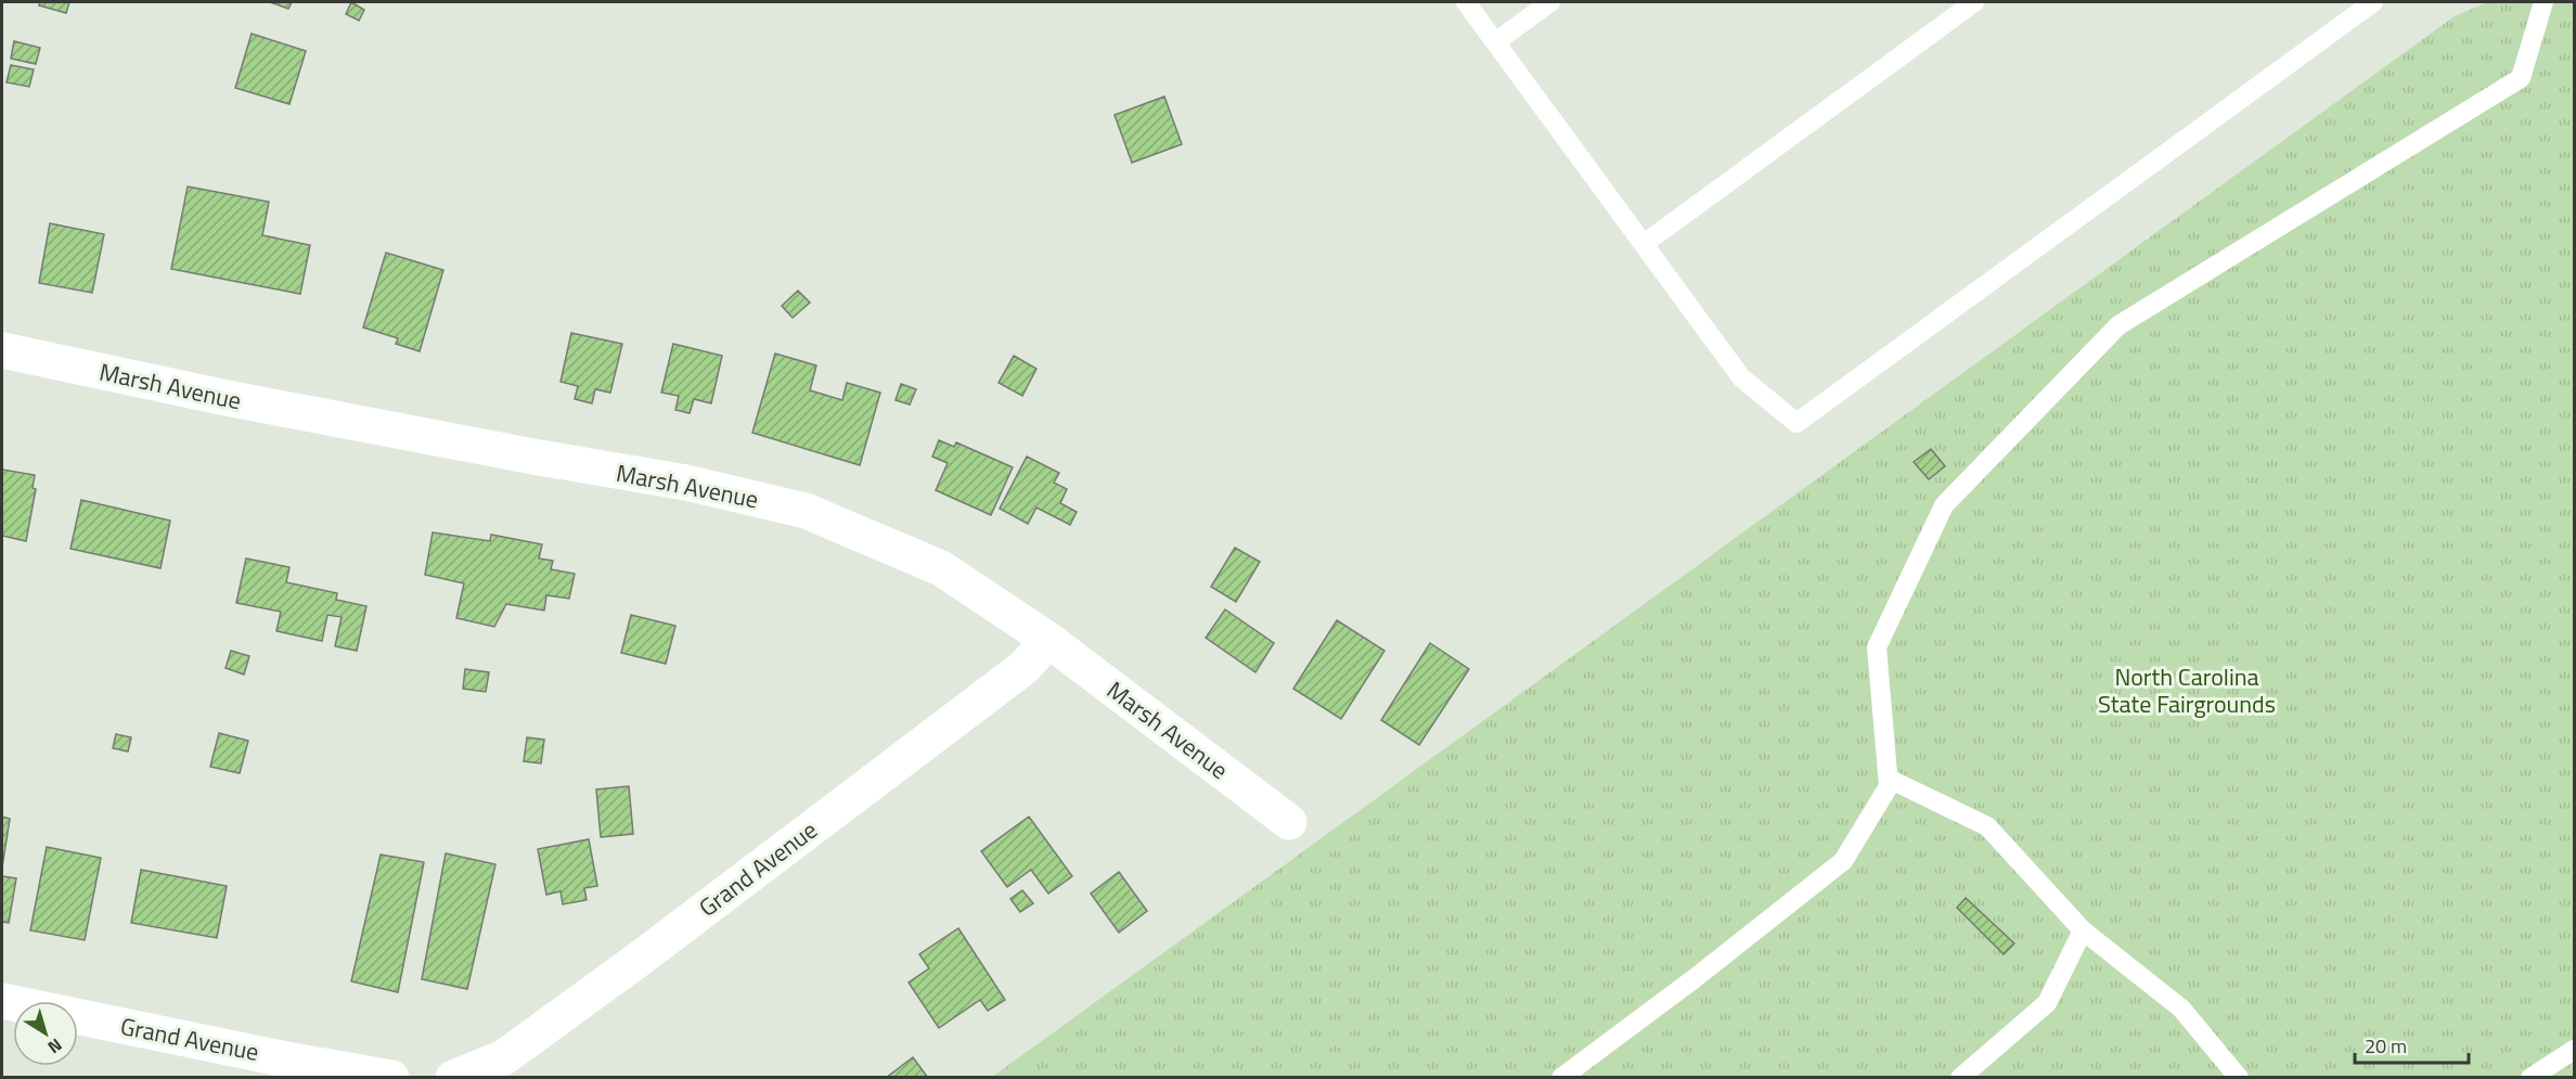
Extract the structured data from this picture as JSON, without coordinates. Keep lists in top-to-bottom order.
{
  "streets": {
    "street": ["Marsh Avenue", "Grand Avenue"]
  },
  "crossings": [
    ["Marsh Avenue", "Grand Avenue"]
  ],
  "parks": ["North Carolina State Fairgrounds"],
  "scale_bar": "20 m",
  "north": "bottom right"
}
